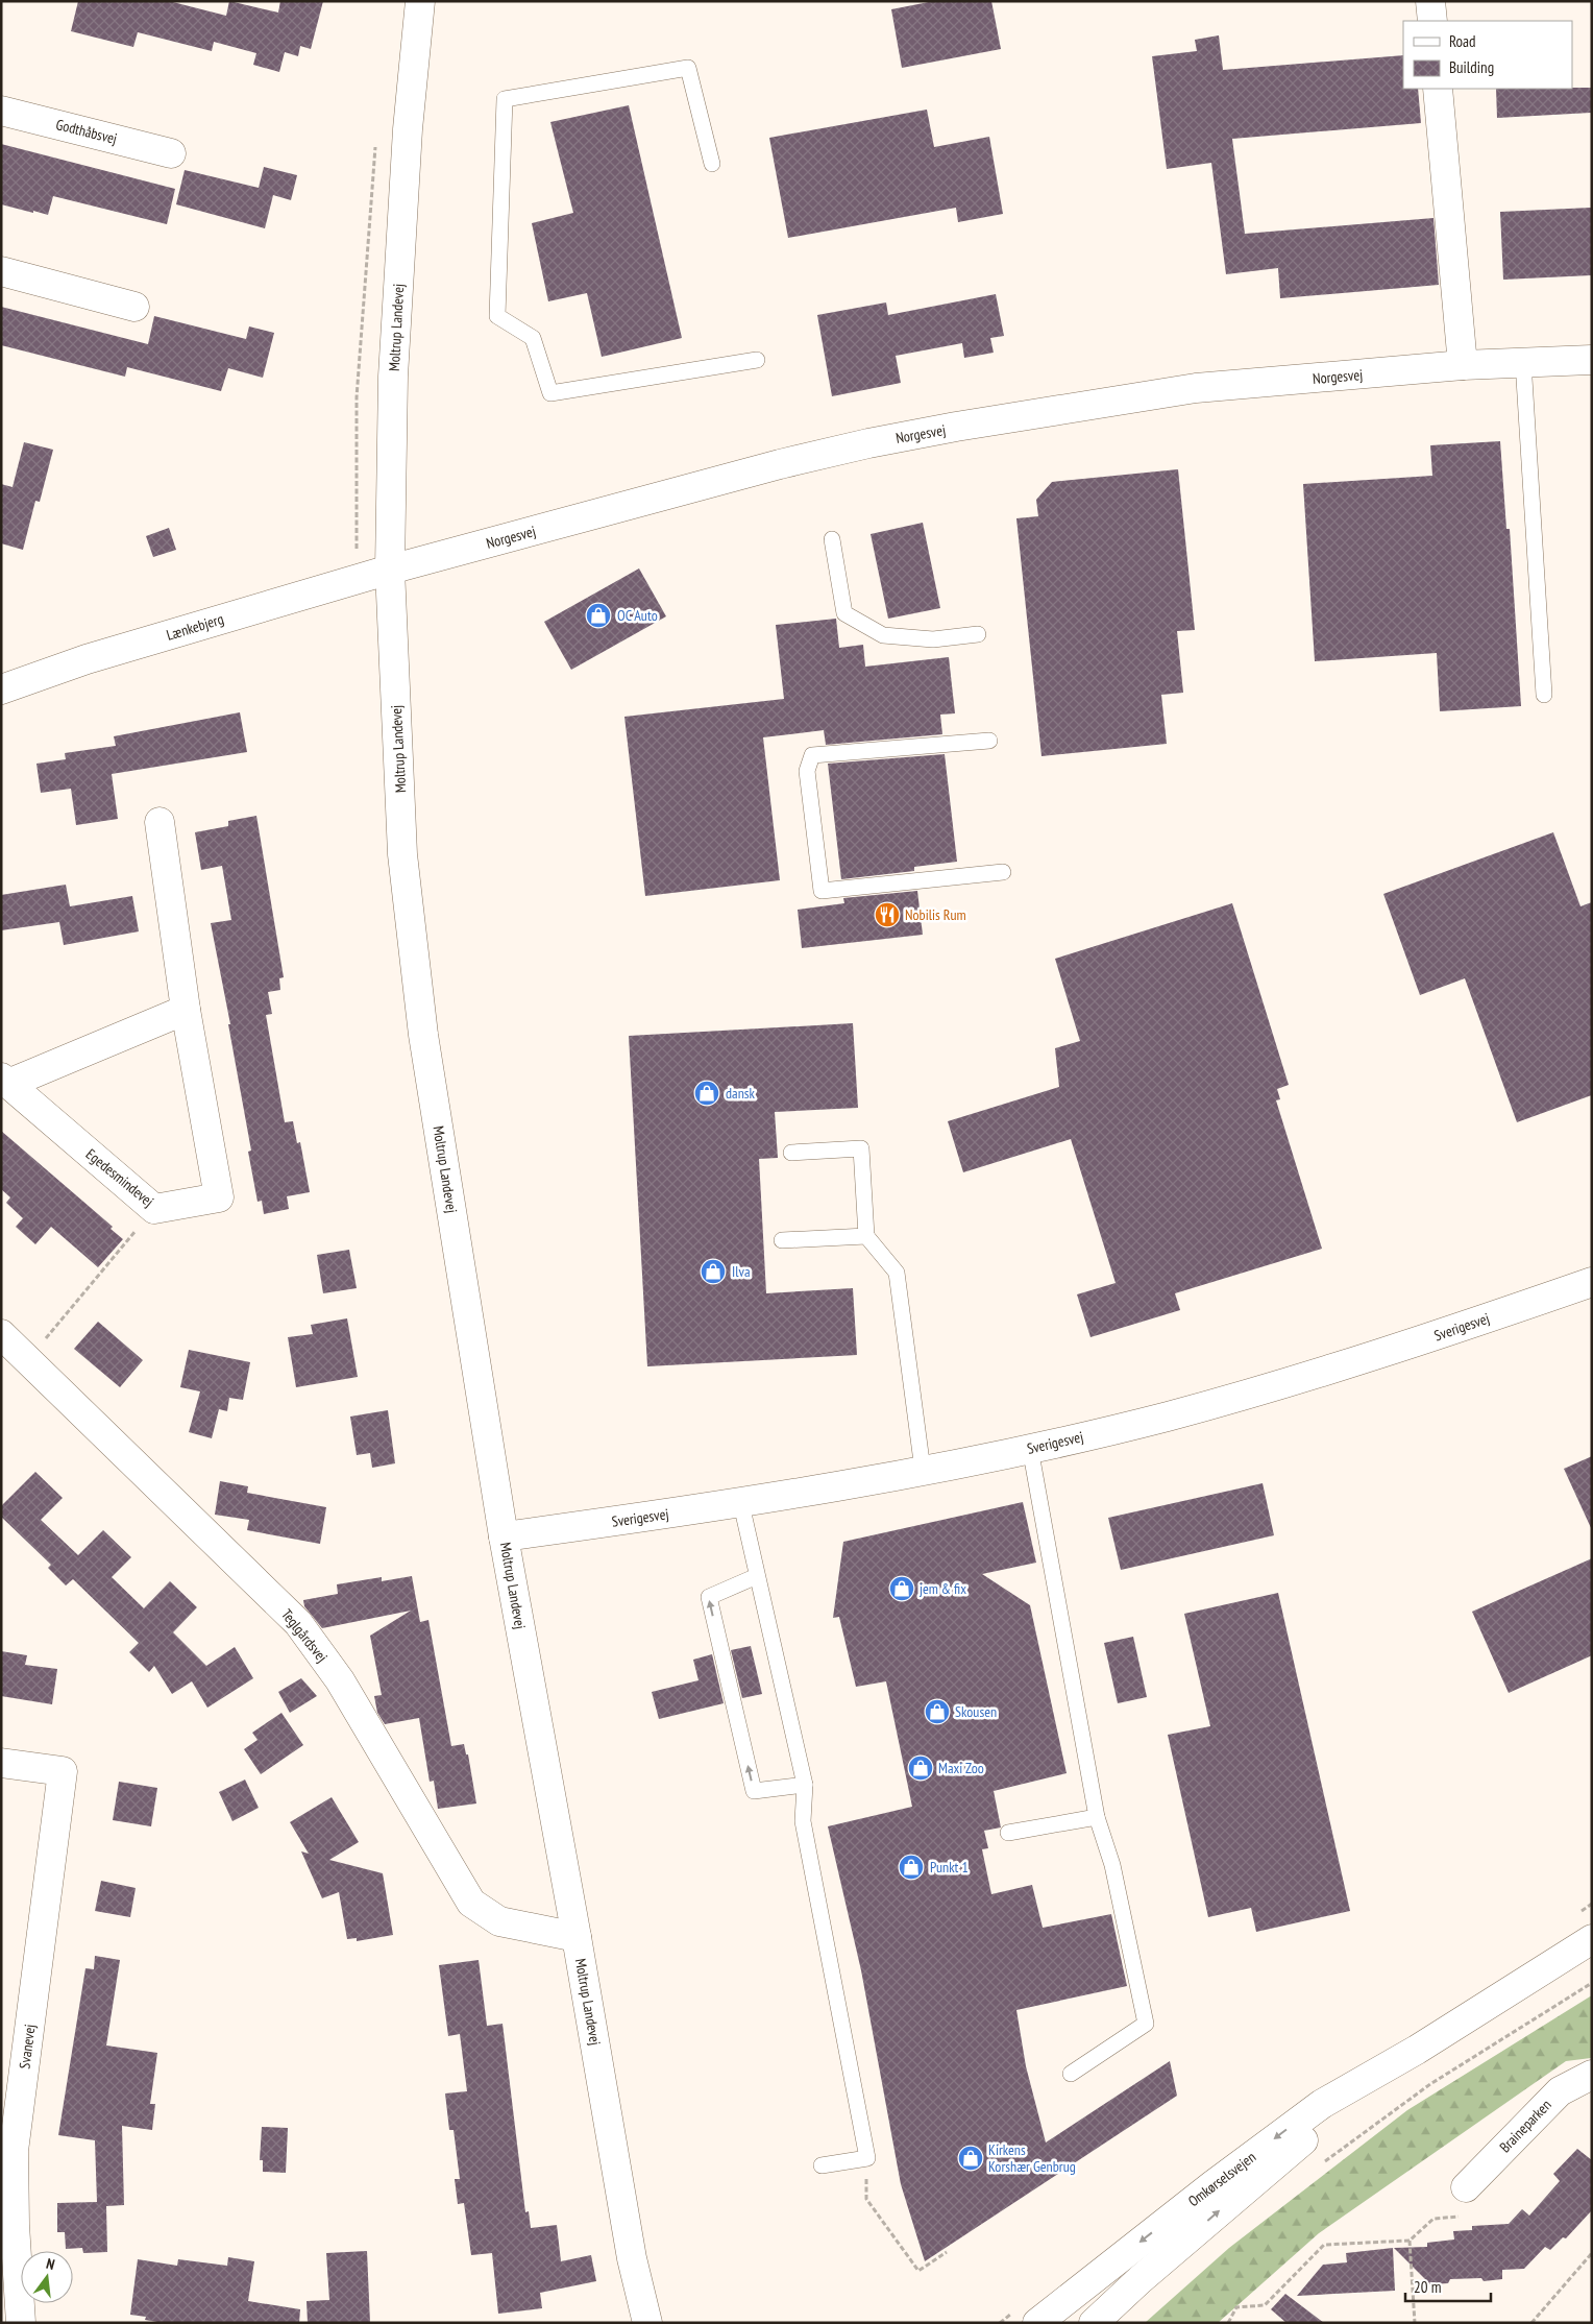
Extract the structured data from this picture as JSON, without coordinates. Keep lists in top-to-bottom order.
{
  "streets": {
    "street": [
      "Godthåbsvej",
      "Moltrup Landevej",
      "Norgesvej",
      "Lænkebjerg",
      "Egedesmindevej",
      "Sverigesvej",
      "Teglgårdsvej",
      "Svanevej",
      "Braineparken",
      "Omkørselsvejen"
    ]
  },
  "crossings": [
    ["Moltrup Landevej", "Norgesvej"],
    ["Moltrup Landevej", "Lænkebjerg"],
    ["Moltrup Landevej", "Sverigesvej"],
    ["Moltrup Landevej", "Teglgårdsvej"],
    ["Norgesvej", "Lænkebjerg"]
  ],
  "places": {
    "shop": [
      "OC Auto",
      "dansk",
      "Ilva",
      "jem & fix",
      "Skousen",
      "Maxi Zoo",
      "Punkt 1",
      "Kirkens Korshær Genbrug"
    ],
    "restaurant": ["Nobilis Rum"]
  },
  "legend": ["Road", "Building"],
  "scale_bar": "20 m",
  "north": "top"
}
